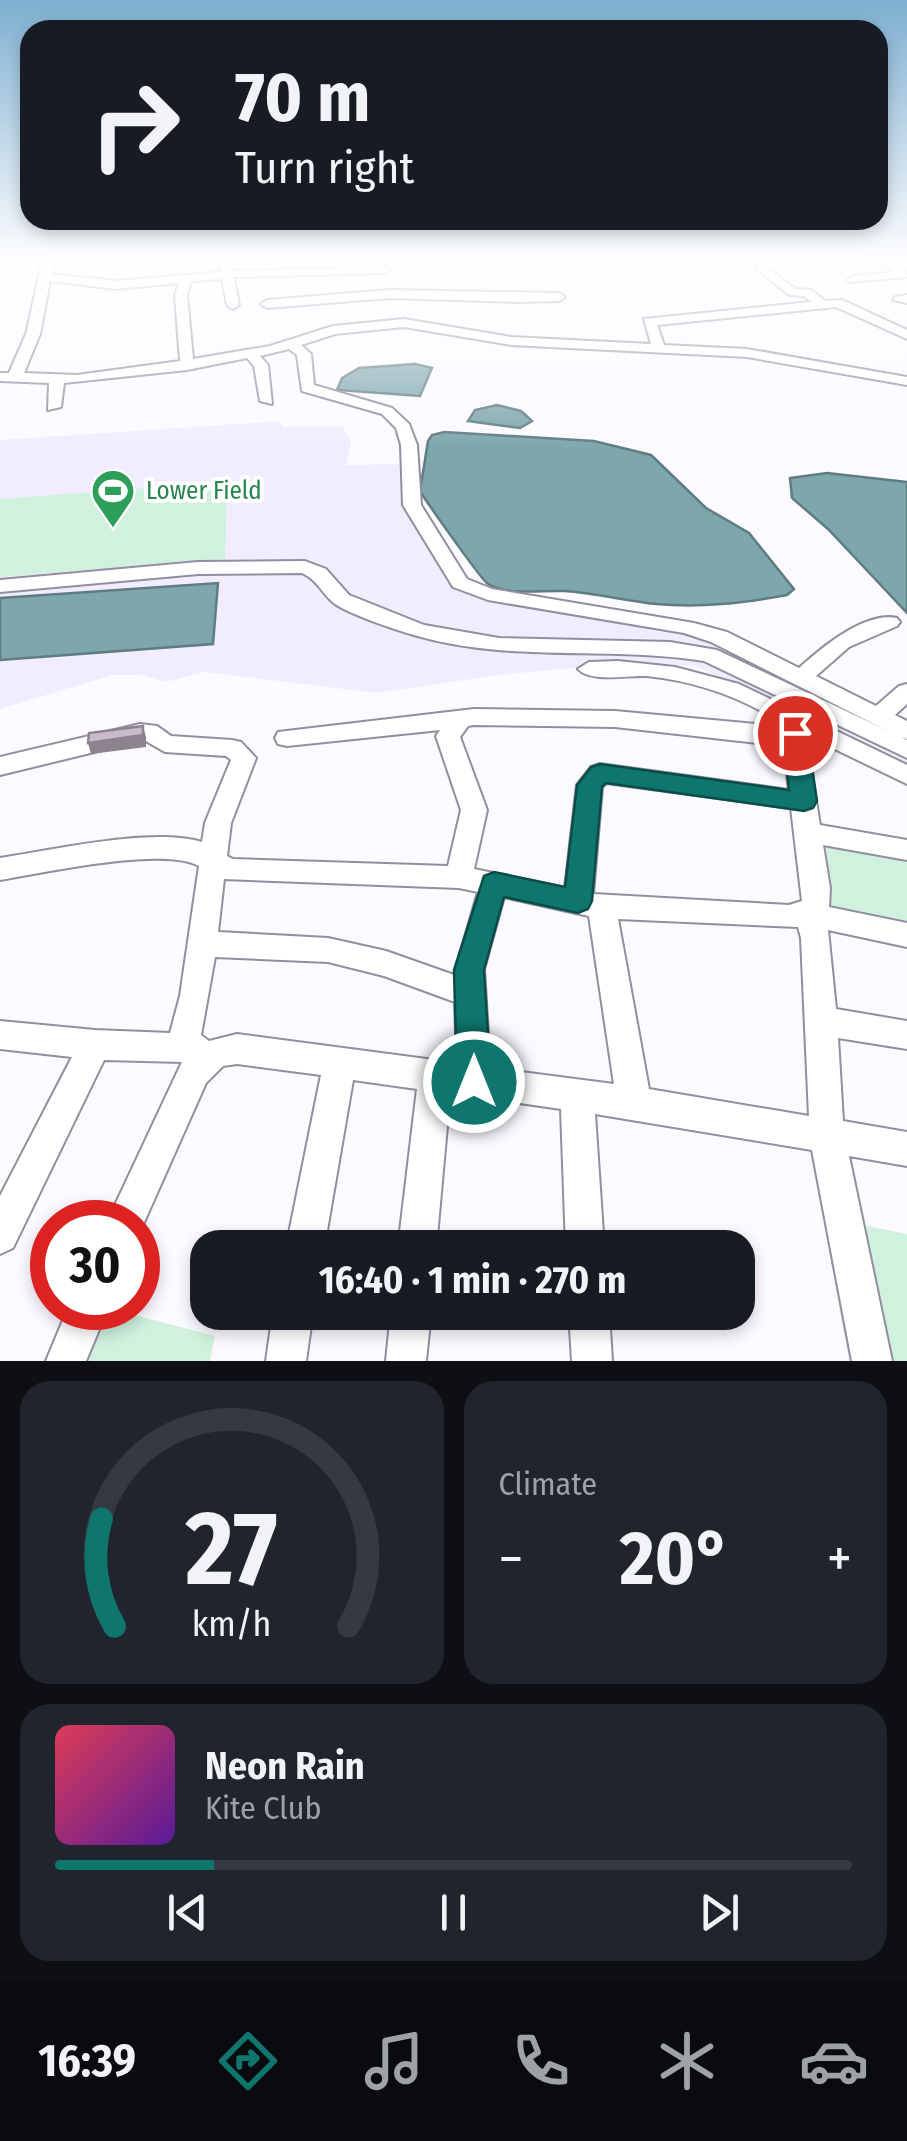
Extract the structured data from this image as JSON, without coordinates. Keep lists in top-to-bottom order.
{
  "places": {
    "sports": ["Lower Field"]
  },
  "page": {
    "turn": ["70 m", "Turn right"],
    "limit": "30",
    "trip": "16:40 · 1 min · 270 m",
    "tile": "Climate",
    "heat": ["−", "20°", "+"],
    "song": ["Neon Rain", "Kite Club"],
    "tabs": "16:39",
    "gauge": ["27", "km/h"]
  }
}
